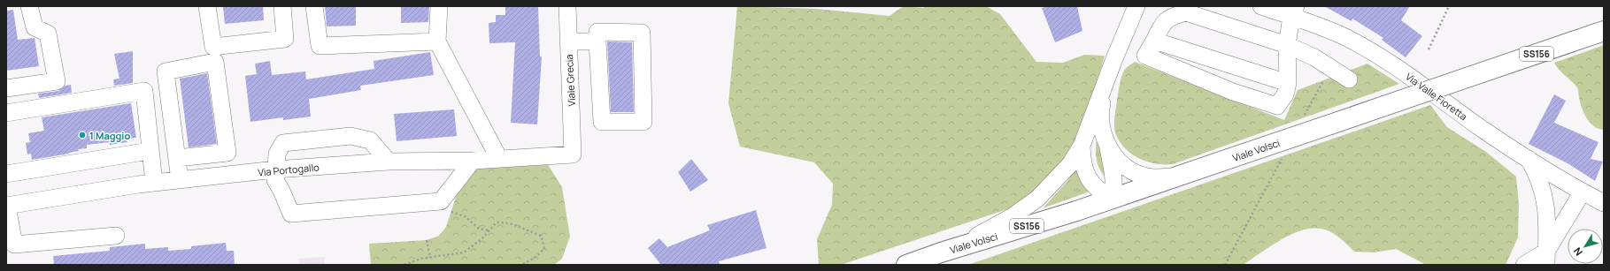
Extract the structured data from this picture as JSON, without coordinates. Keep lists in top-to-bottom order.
{
  "streets": {
    "main road": ["SS156", "Viale Volsci"],
    "street": ["Viale Grecia", "Via Valle Fioretta", "Via Portogallo"]
  },
  "crossings": [
    ["Viale Grecia", "Via Portogallo"]
  ],
  "places": ["1 Maggio"],
  "north": "bottom left"
}
